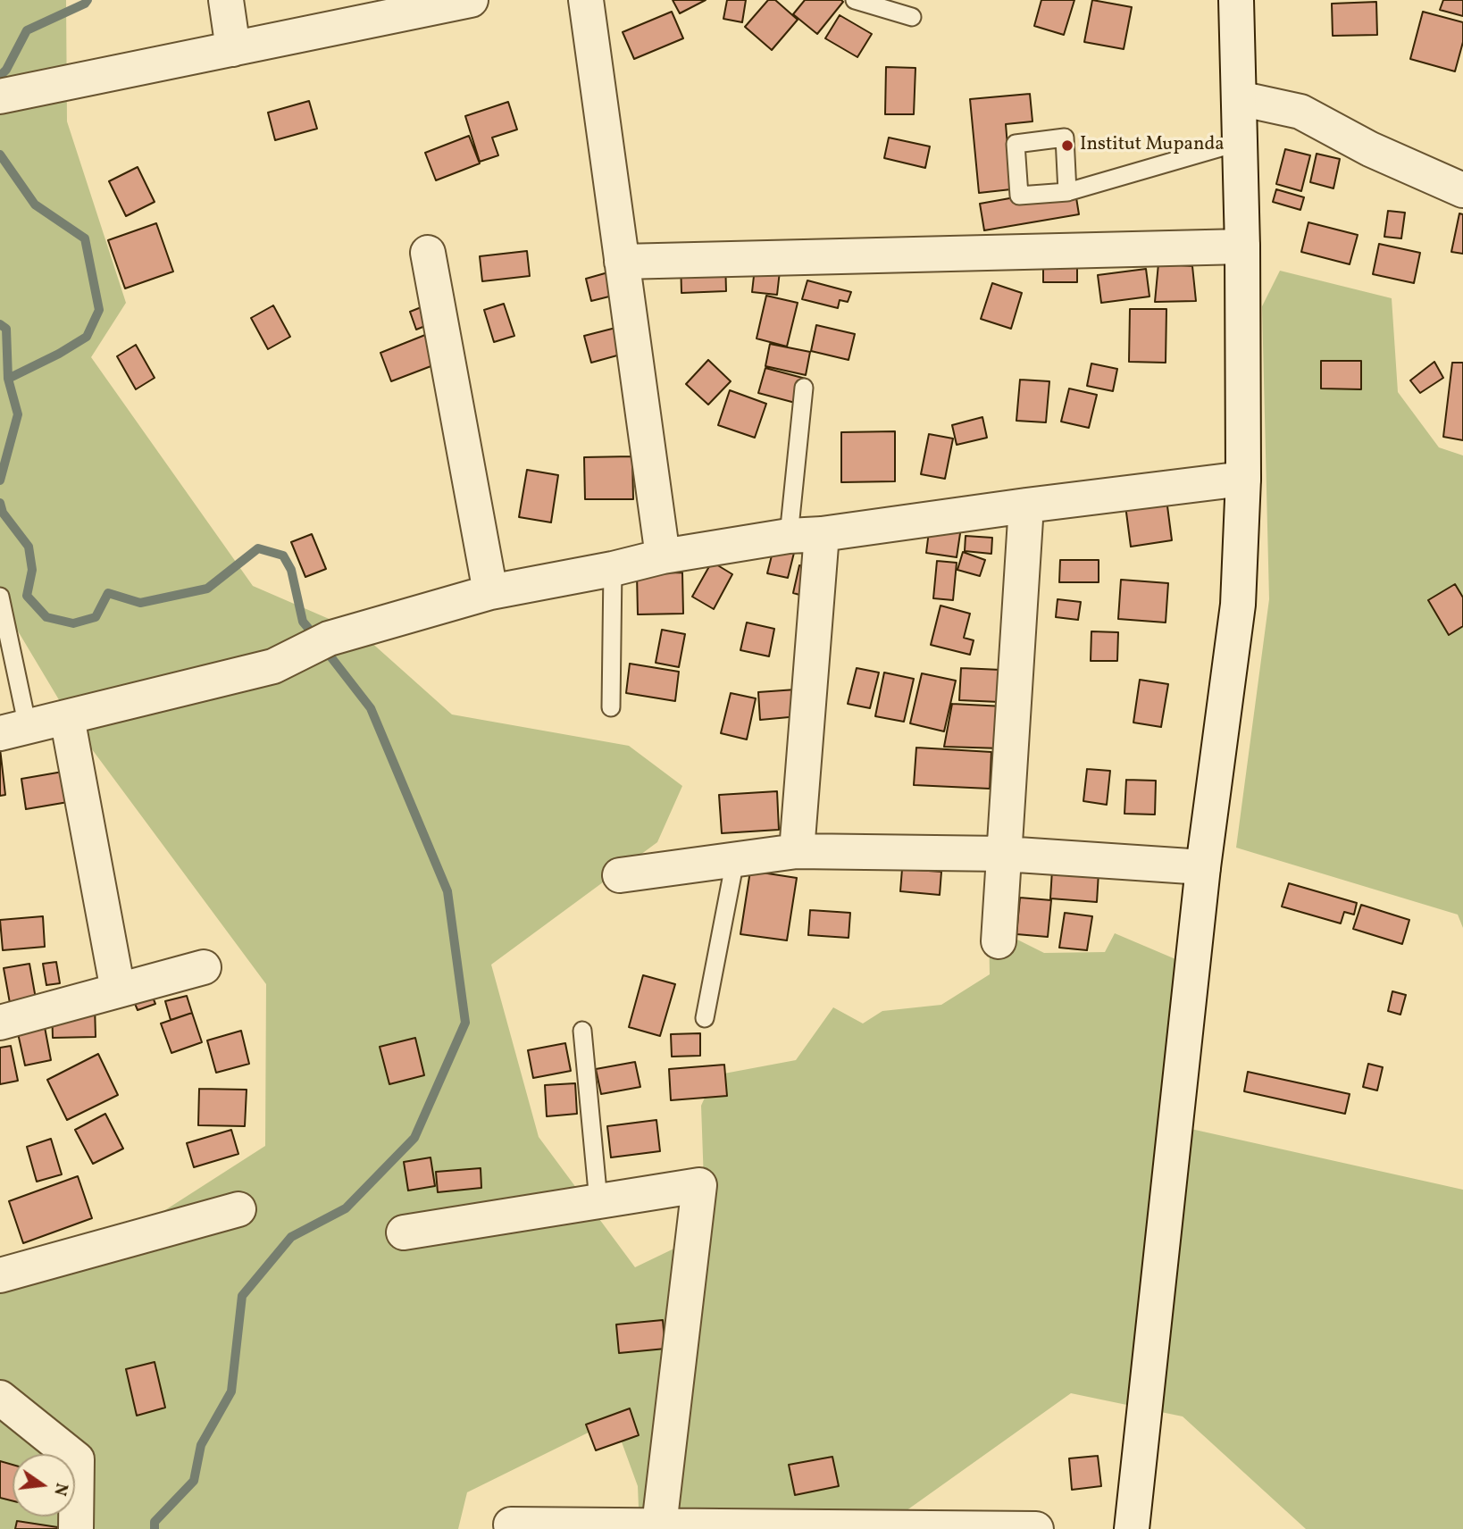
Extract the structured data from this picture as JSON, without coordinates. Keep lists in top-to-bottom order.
{
  "places": ["Institut Mupanda"],
  "north": "right"
}
